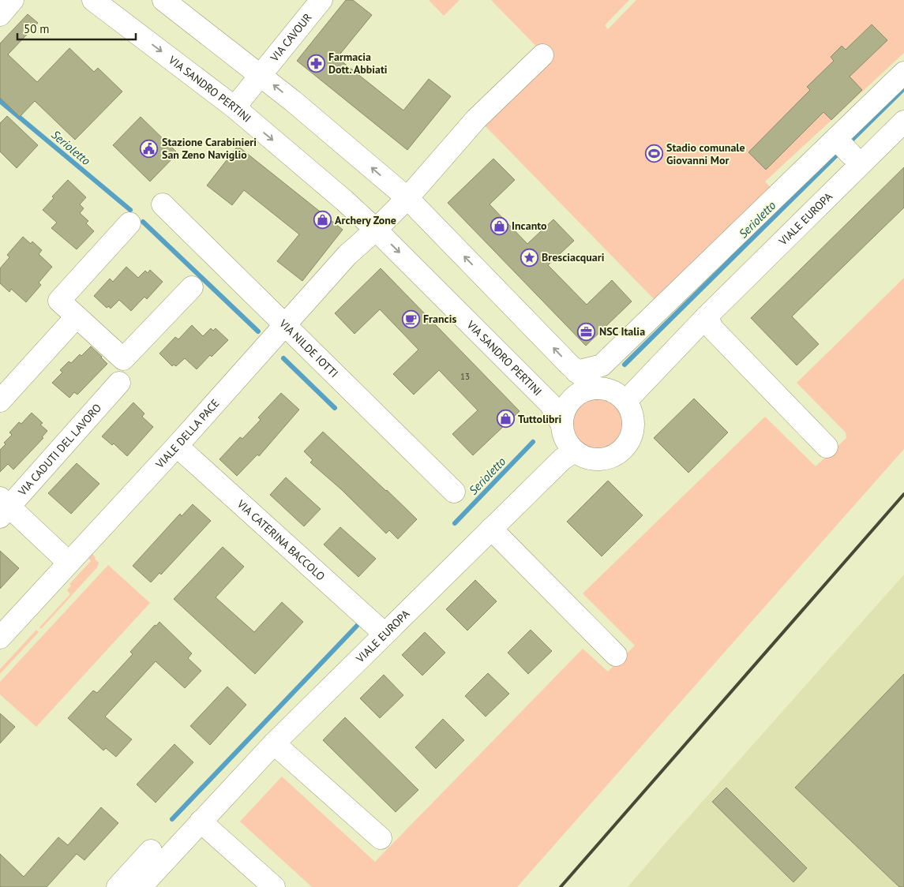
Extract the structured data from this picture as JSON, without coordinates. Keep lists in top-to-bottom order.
{
  "streets": {
    "street": [
      "VIA CAVOUR",
      "VIA SANDRO PERTINI",
      "VIALE EUROPA",
      "VIA NILDE IOTTI",
      "VIALE DELLA PACE",
      "VIA CADUTI DEL LAVORO",
      "VIA CATERINA BACCOLO"
    ]
  },
  "crossings": [
    ["VIA CAVOUR", "VIA SANDRO PERTINI"],
    ["VIA SANDRO PERTINI", "VIALE EUROPA"],
    ["VIA SANDRO PERTINI", "VIALE DELLA PACE"],
    ["VIALE EUROPA", "VIA CATERINA BACCOLO"],
    ["VIA NILDE IOTTI", "VIALE DELLA PACE"],
    ["VIALE DELLA PACE", "VIA CATERINA BACCOLO"]
  ],
  "water": ["Serioletto"],
  "places": {
    "pharmacy": ["Farmacia Dott. Abbiati"],
    "public building": ["Stazione Carabinieri San Zeno Naviglio"],
    "sports": ["Stadio comunale Giovanni Mor"],
    "shop": ["Archery Zone", "Incanto", "Tuttolibri"],
    "place": ["Bresciacquari"],
    "cafe": ["Francis"],
    "office": ["NSC Italia"]
  },
  "house_numbers": ["13"],
  "scale_bar": "50 m"
}
